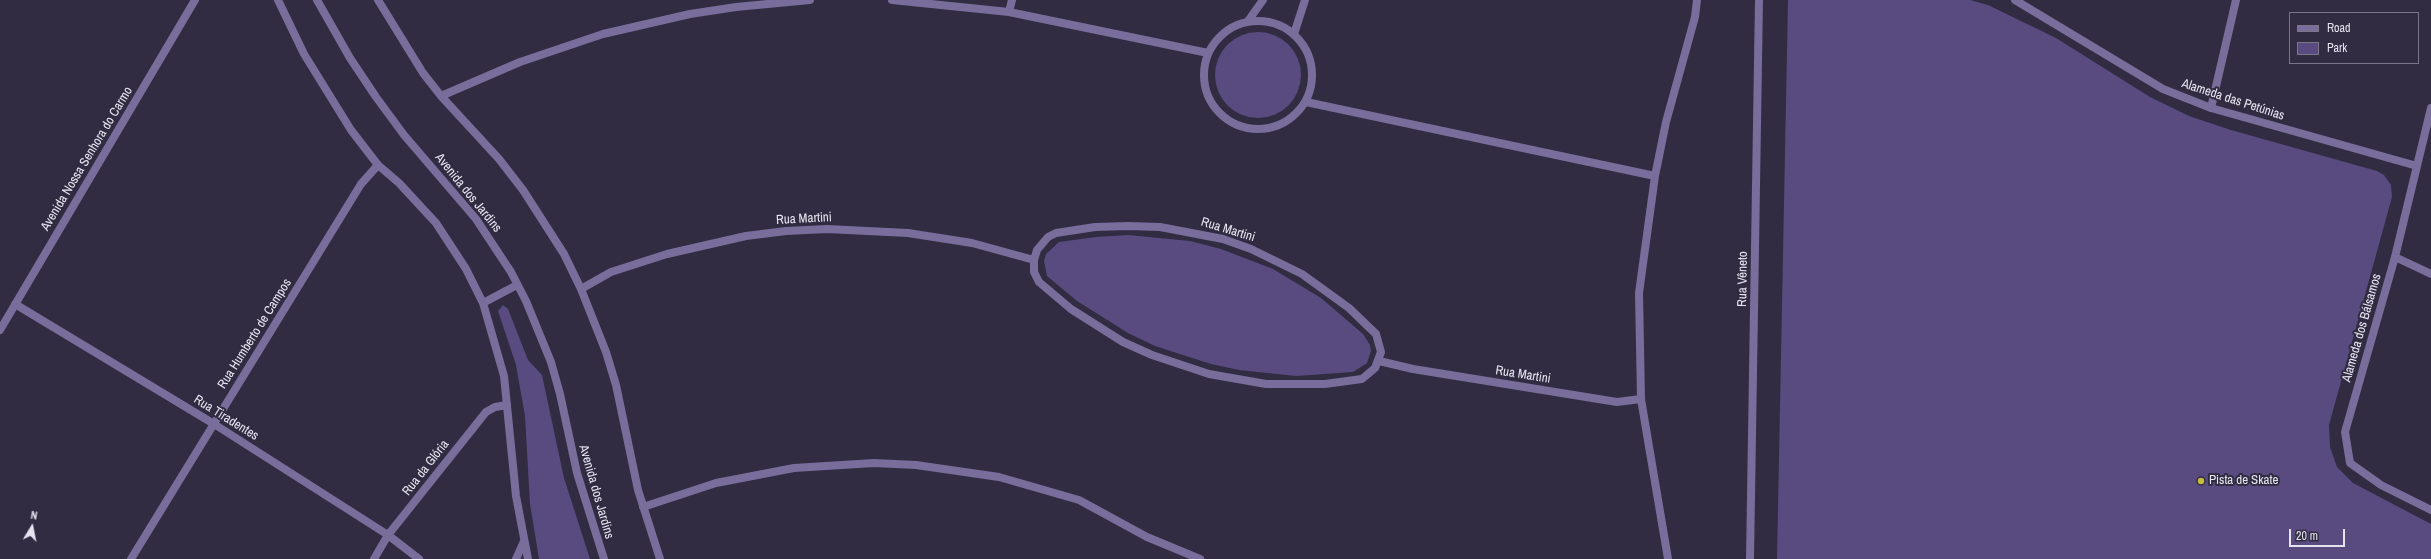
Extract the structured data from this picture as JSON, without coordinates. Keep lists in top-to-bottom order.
{
  "streets": {
    "street": [
      "Alameda das Petúnias",
      "Avenida Nossa Senhora do Carmo",
      "Avenida dos Jardins",
      "Rua Martini",
      "Rua Vêneto",
      "Alameda dos Bálsamos",
      "Rua Humberto de Campos",
      "Rua Tiradentes",
      "Rua da Glória"
    ]
  },
  "crossings": [
    ["Alameda das Petúnias", "Alameda dos Bálsamos"],
    ["Avenida Nossa Senhora do Carmo", "Rua Tiradentes"],
    ["Rua Humberto de Campos", "Rua Tiradentes"],
    ["Rua Tiradentes", "Rua da Glória"]
  ],
  "places": ["Pista de Skate"],
  "legend": ["Road", "Park"],
  "scale_bar": "20 m",
  "north": "top"
}
